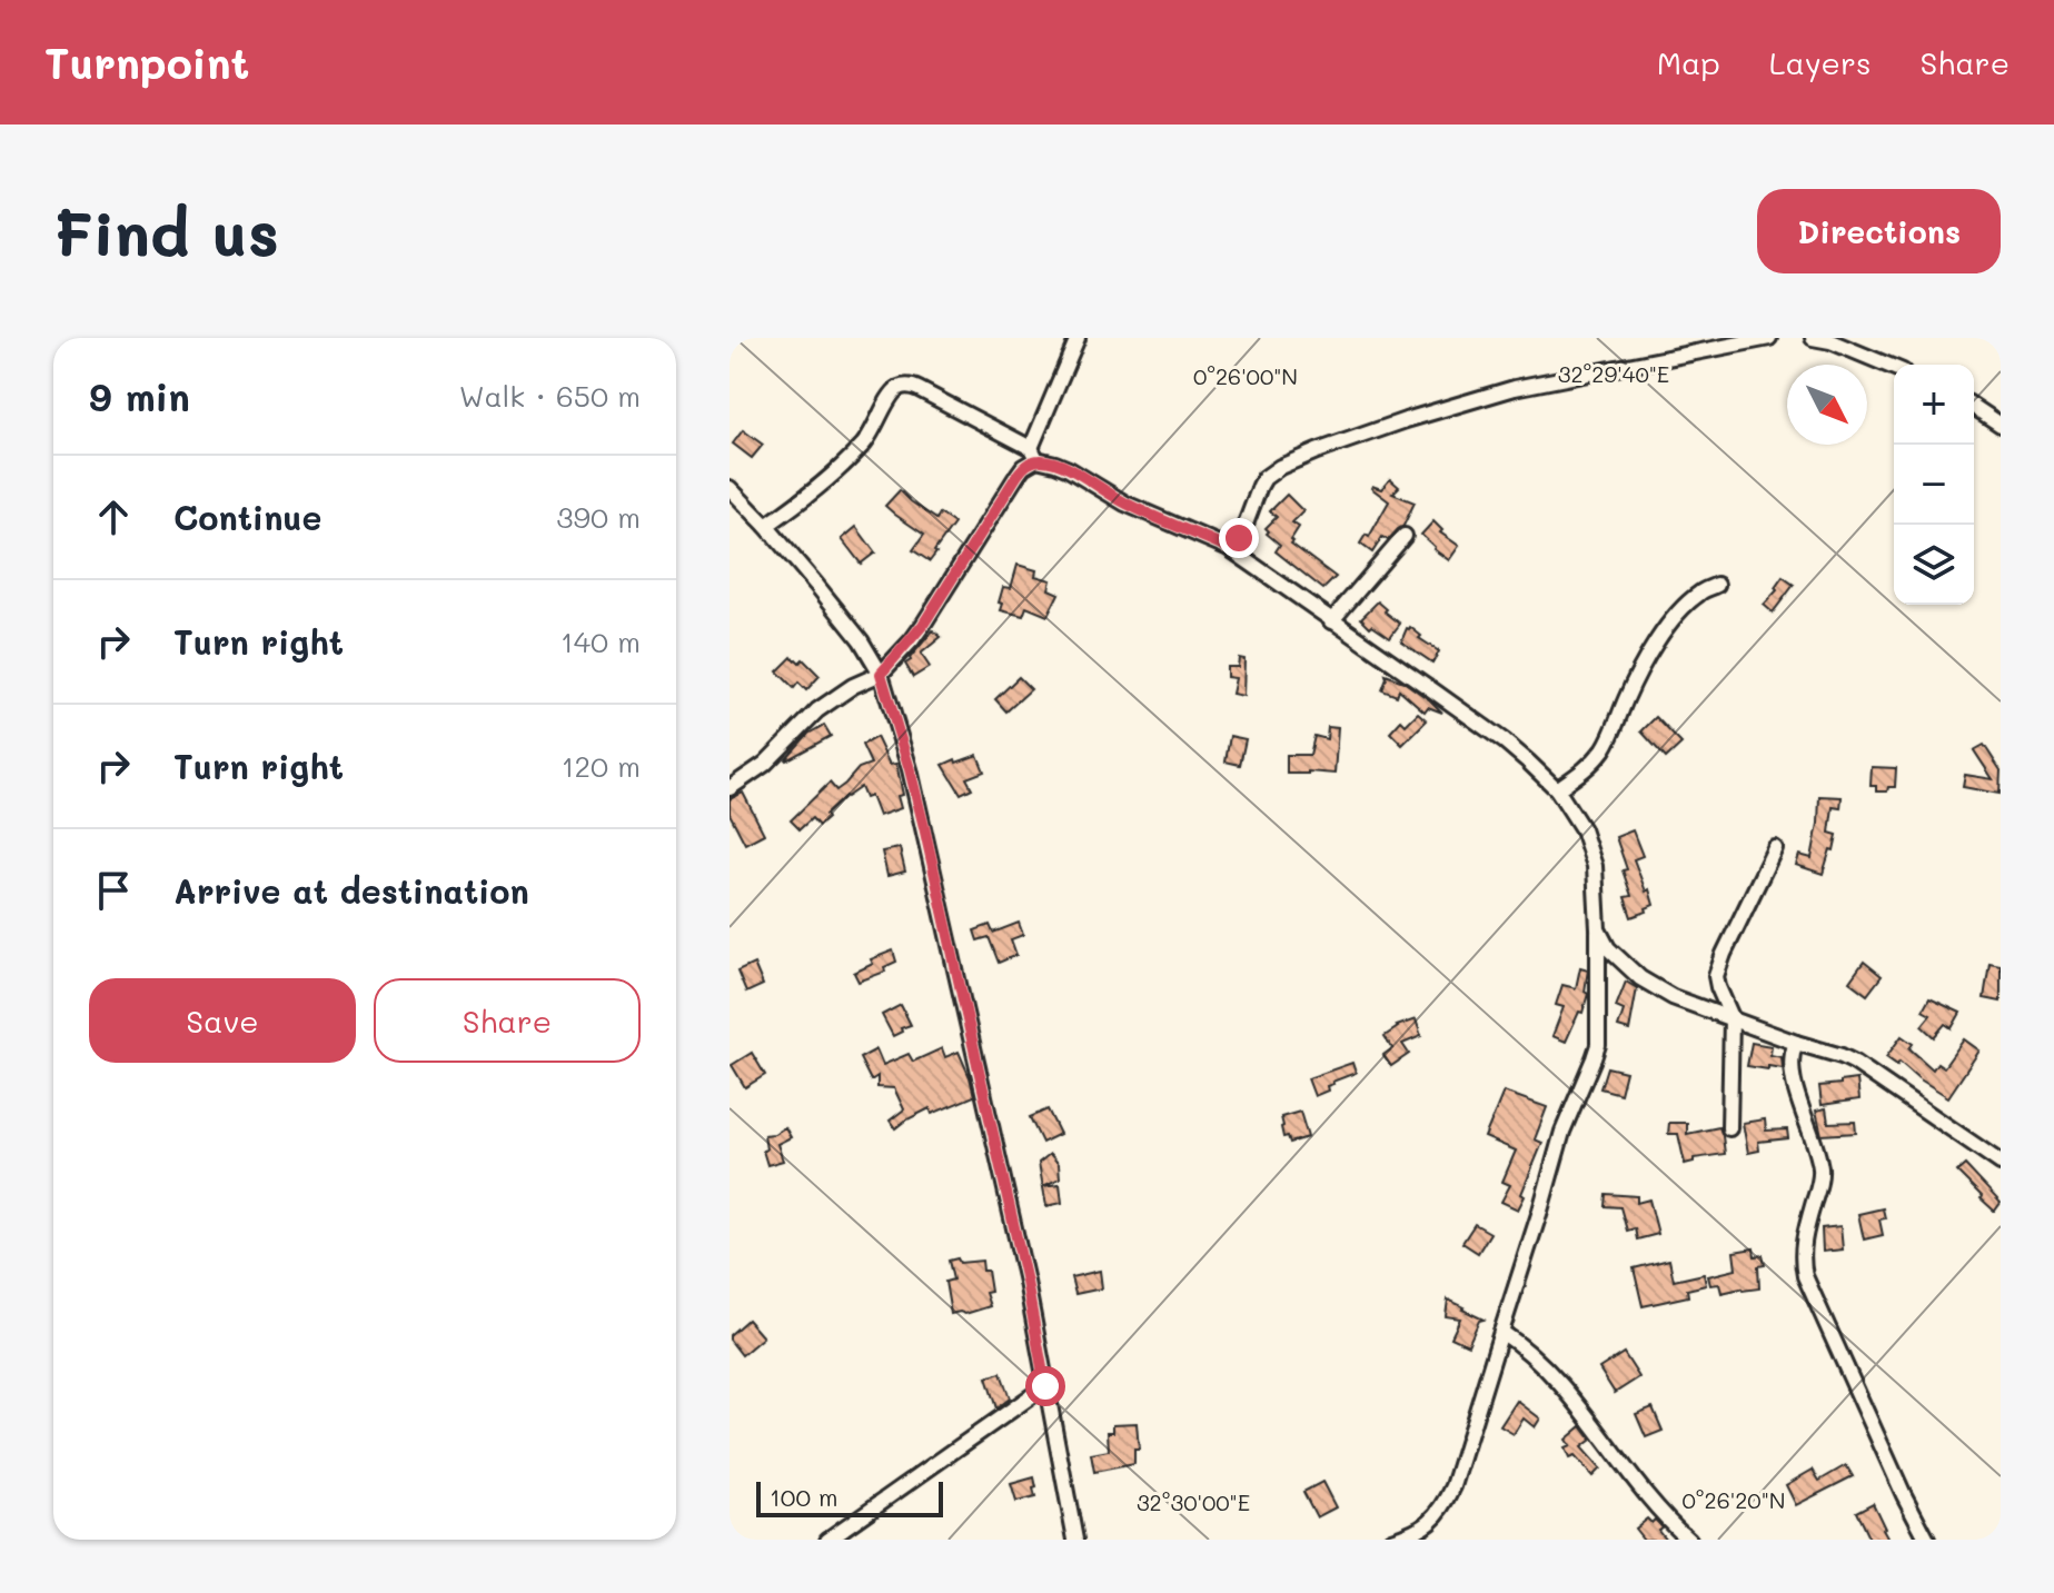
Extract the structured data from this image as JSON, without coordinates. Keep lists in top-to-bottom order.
{
  "scale_bar": "100 m",
  "north": "bottom right",
  "page": {
    "header": "Turnpoint",
    "nav": ["Map", "Layers", "Share"],
    "buttons": [
      "Directions",
      ["Save", "Share"]
    ],
    "title": "Find us",
    "heading": ["9 min", "Walk · 650 m"],
    "map_buttons": ["+", "−"],
    "list": [
      ["Continue", "390 m"],
      ["Turn right", "140 m"],
      ["Turn right", "120 m"],
      "Arrive at destination"
    ],
    "scale": "100 m"
  },
  "coordinates": [
    "32°29'40\"E",
    "0°26'00\"N",
    "0°26'20\"N",
    "32°30'00\"E"
  ]
}
